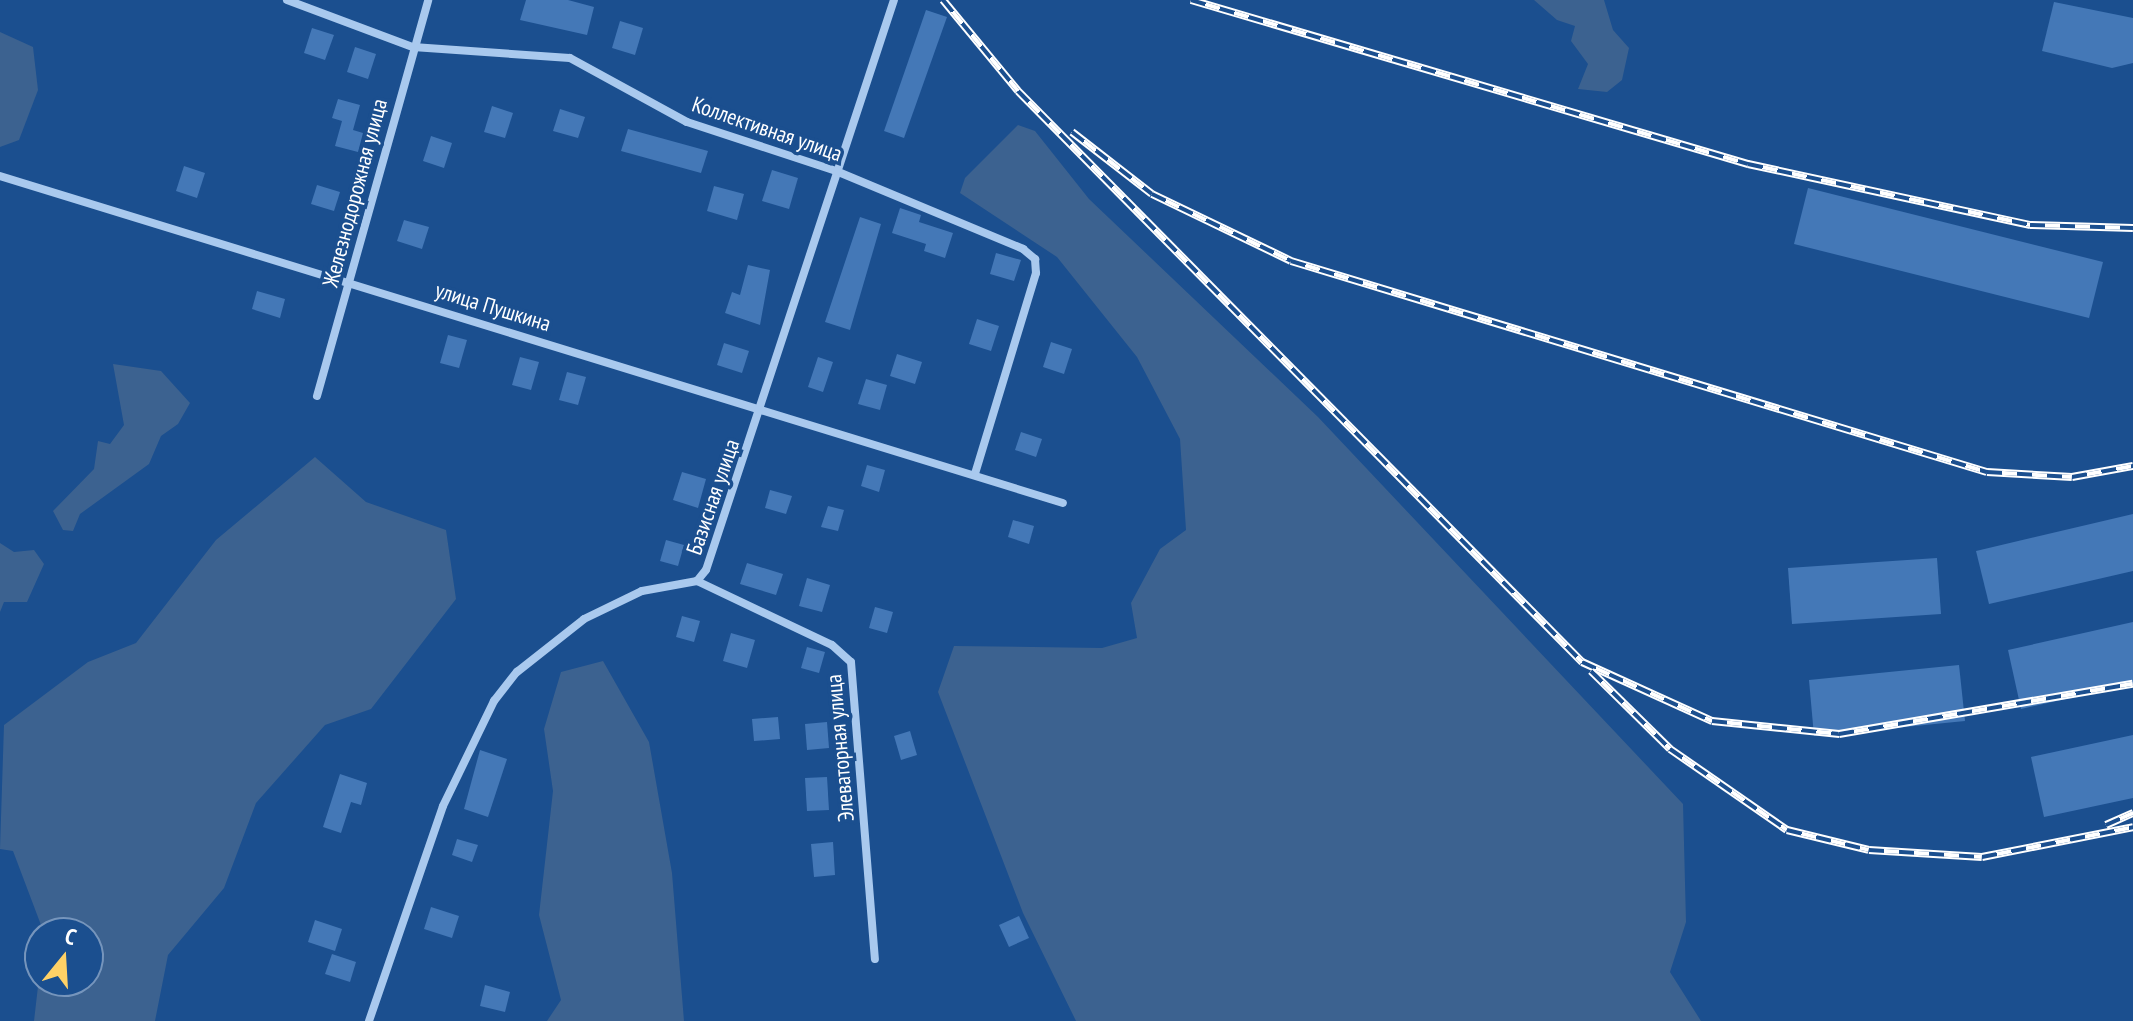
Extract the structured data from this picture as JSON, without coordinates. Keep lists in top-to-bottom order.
{
  "streets": {
    "street": [
      "Коллективная улица",
      "Железнодорожная улица",
      "улица Пушкина",
      "Базисная улица",
      "Элеваторная улица"
    ]
  },
  "crossings": [
    ["Коллективная улица", "Железнодорожная улица"],
    ["Коллективная улица", "улица Пушкина"],
    ["Коллективная улица", "Базисная улица"],
    ["Железнодорожная улица", "улица Пушкина"],
    ["улица Пушкина", "Базисная улица"],
    ["Базисная улица", "Элеваторная улица"]
  ],
  "north": "top"
}
